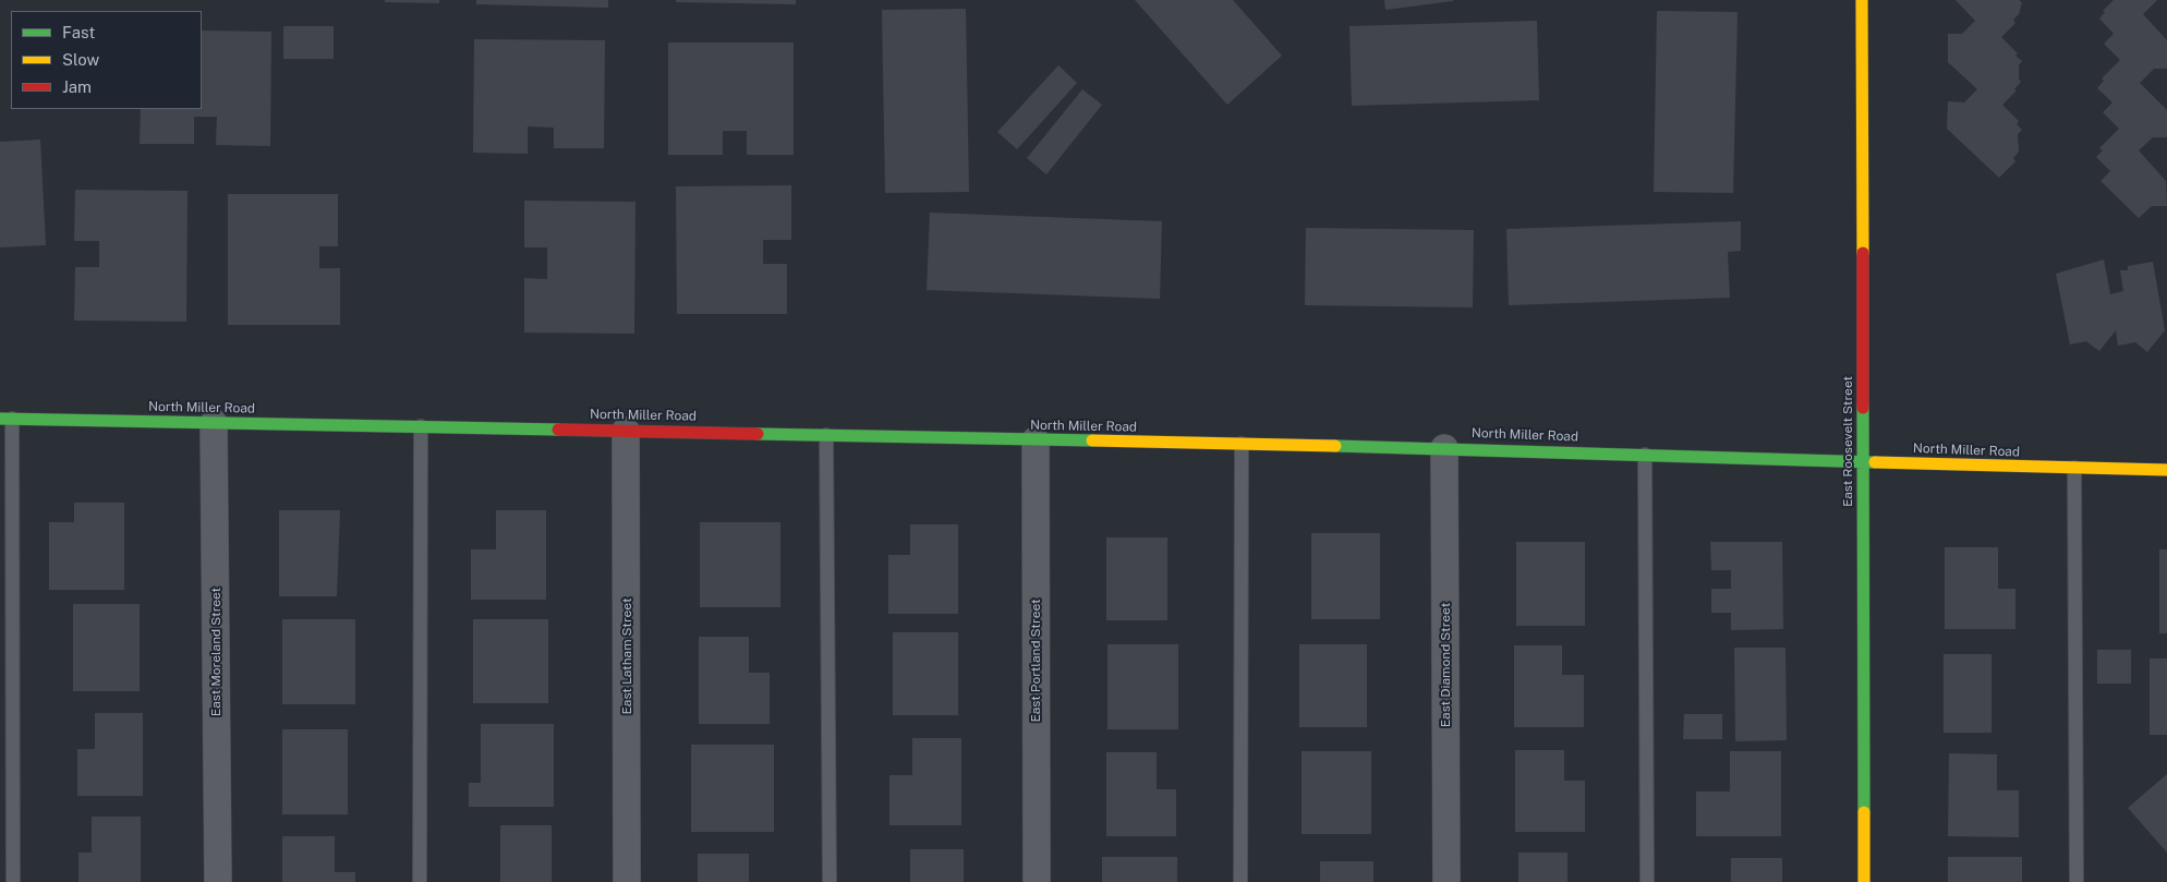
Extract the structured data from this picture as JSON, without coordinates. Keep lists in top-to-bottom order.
{
  "streets": {
    "street": [
      "North Miller Road",
      "East Roosevelt Street",
      "East Moreland Street",
      "East Latham Street",
      "East Portland Street",
      "East Diamond Street"
    ]
  },
  "crossings": [
    ["North Miller Road", "East Roosevelt Street"],
    ["North Miller Road", "East Moreland Street"],
    ["North Miller Road", "East Latham Street"],
    ["North Miller Road", "East Portland Street"],
    ["North Miller Road", "East Diamond Street"]
  ],
  "legend": ["Fast", "Slow", "Jam"]
}
